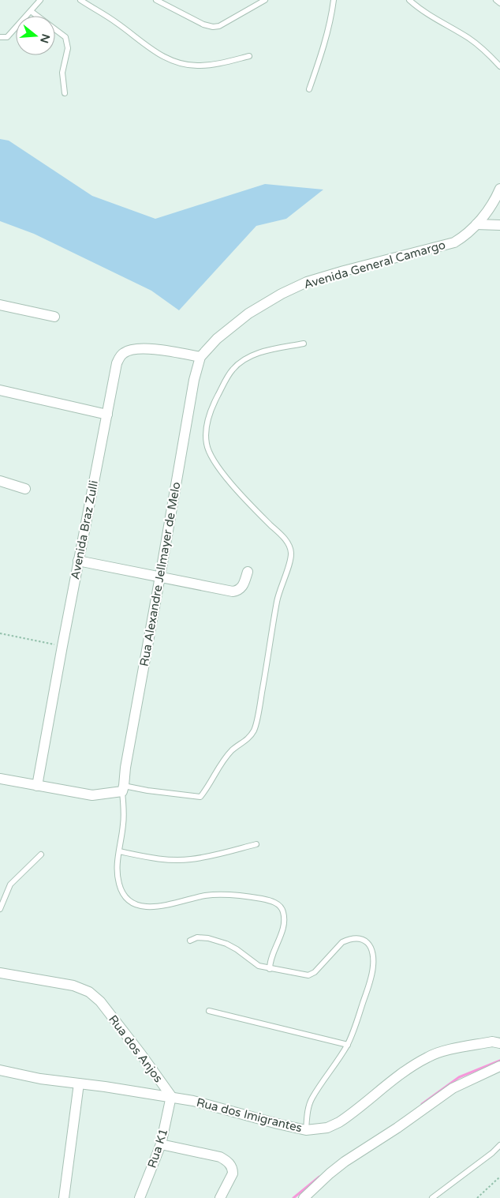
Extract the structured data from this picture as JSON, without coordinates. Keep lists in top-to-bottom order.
{
  "streets": {
    "street": [
      "Avenida General Camargo",
      "Avenida Braz Zulli",
      "Rua Alexandre Jellmayer de Melo",
      "Rua dos Anjos",
      "Rua dos Imigrantes",
      "Rua K1"
    ]
  },
  "crossings": [
    ["Avenida General Camargo", "Avenida Braz Zulli"],
    ["Avenida General Camargo", "Rua Alexandre Jellmayer de Melo"],
    ["Avenida Braz Zulli", "Rua Alexandre Jellmayer de Melo"],
    ["Rua dos Anjos", "Rua dos Imigrantes"],
    ["Rua dos Anjos", "Rua K1"],
    ["Rua dos Imigrantes", "Rua K1"]
  ],
  "north": "right"
}
